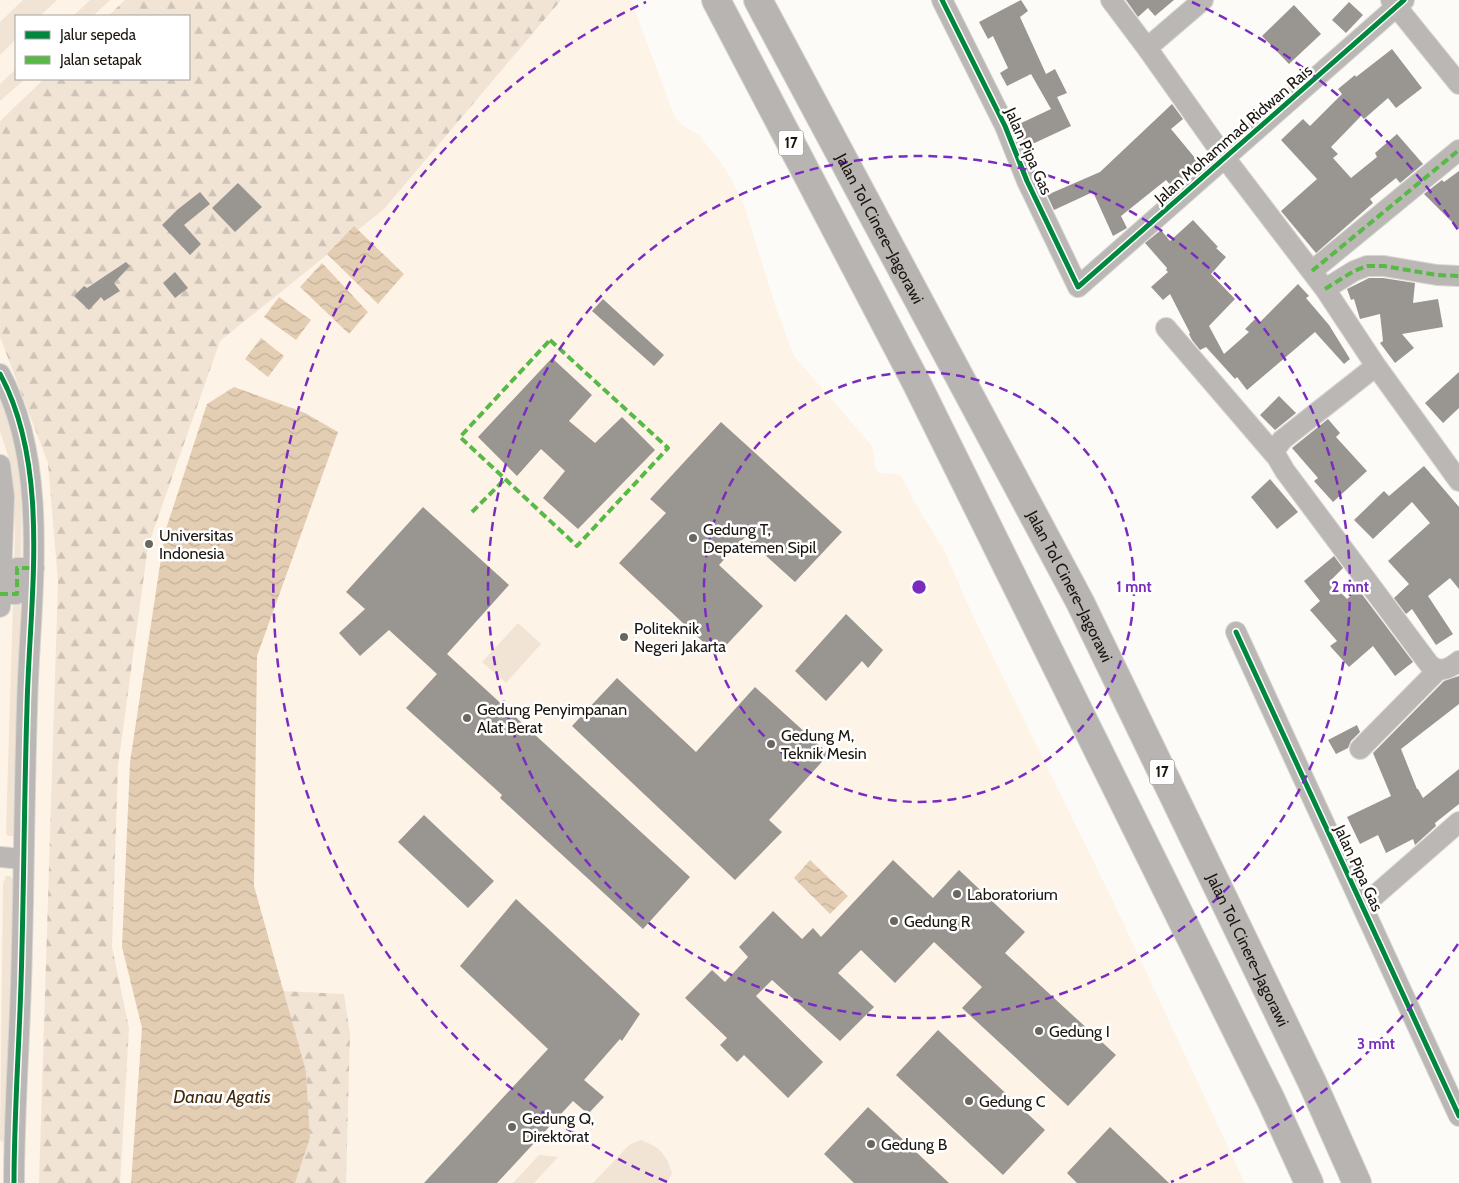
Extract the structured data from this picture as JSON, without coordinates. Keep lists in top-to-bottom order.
{
  "streets": {
    "highway": ["17", "Jalan Tol Cinere–Jagorawi"],
    "street": ["Jalan Mohammad Ridwan Rais", "Jalan Pipa Gas"]
  },
  "crossings": [
    ["Jalan Mohammad Ridwan Rais", "Jalan Pipa Gas"]
  ],
  "water": ["Danau Agatis"],
  "places": [
    "Gedung T, Depatemen Sipil",
    "Universitas Indonesia",
    "Politeknik Negeri Jakarta",
    "Gedung Penyimpanan Alat Berat",
    "Gedung M, Teknik Mesin",
    "Laboratorium",
    "Gedung R",
    "Gedung I",
    "Gedung C",
    "Gedung Q, Direktorat",
    "Gedung B"
  ],
  "legend": ["Jalur sepeda", "Jalan setapak"],
  "rings": ["1 mnt", "2 mnt", "3 mnt"]
}
